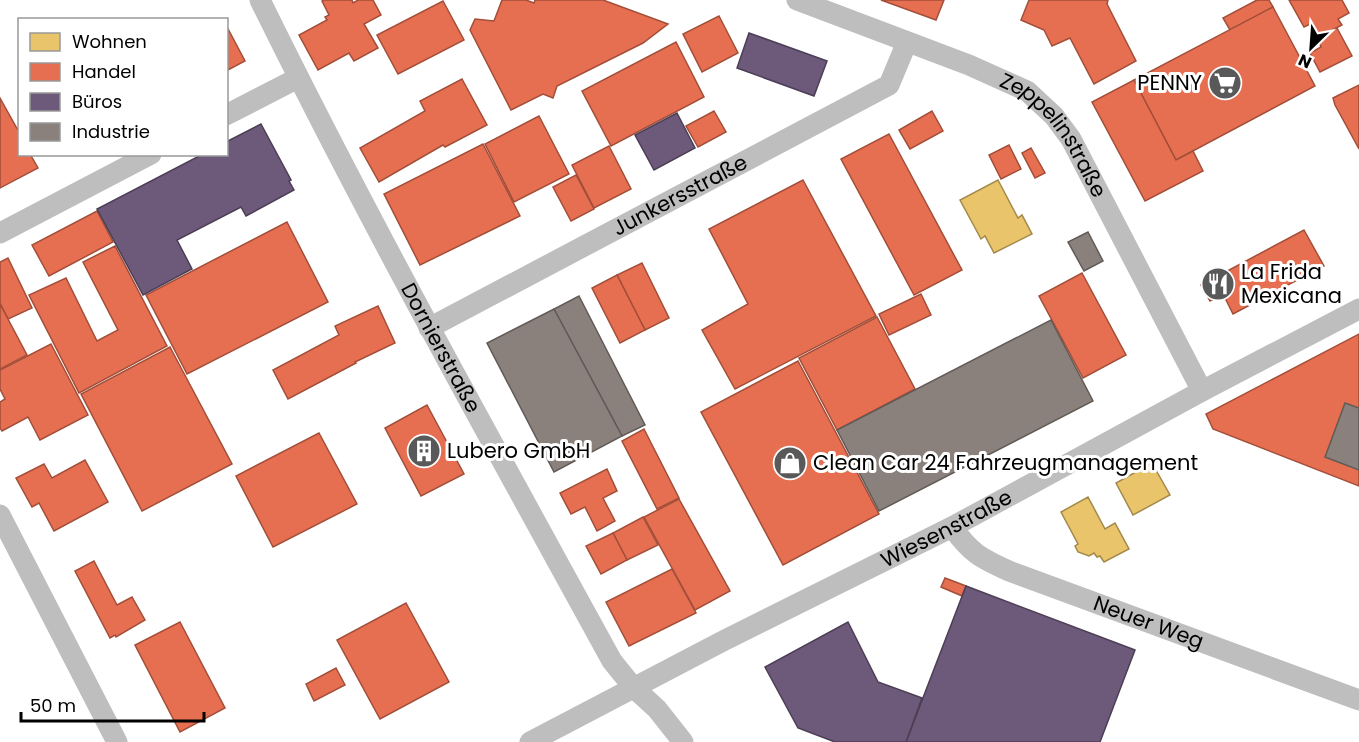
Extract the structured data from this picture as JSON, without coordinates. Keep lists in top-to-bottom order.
{
  "streets": {
    "street": [
      "Zeppelinstraße",
      "Junkersstraße",
      "Dornierstraße",
      "Wiesenstraße",
      "Neuer Weg"
    ]
  },
  "crossings": [
    ["Zeppelinstraße", "Junkersstraße"],
    ["Zeppelinstraße", "Wiesenstraße"],
    ["Junkersstraße", "Dornierstraße"],
    ["Dornierstraße", "Wiesenstraße"],
    ["Wiesenstraße", "Neuer Weg"]
  ],
  "places": {
    "supermarket": ["PENNY"],
    "restaurant": ["La Frida Mexicana"],
    "building": ["Lubero GmbH"],
    "shop": ["Clean Car 24 Fahrzeugmanagement"]
  },
  "legend": [
    "Wohnen",
    "Handel",
    "Büros",
    "Industrie"
  ],
  "scale_bar": "50 m",
  "north": "bottom left"
}
